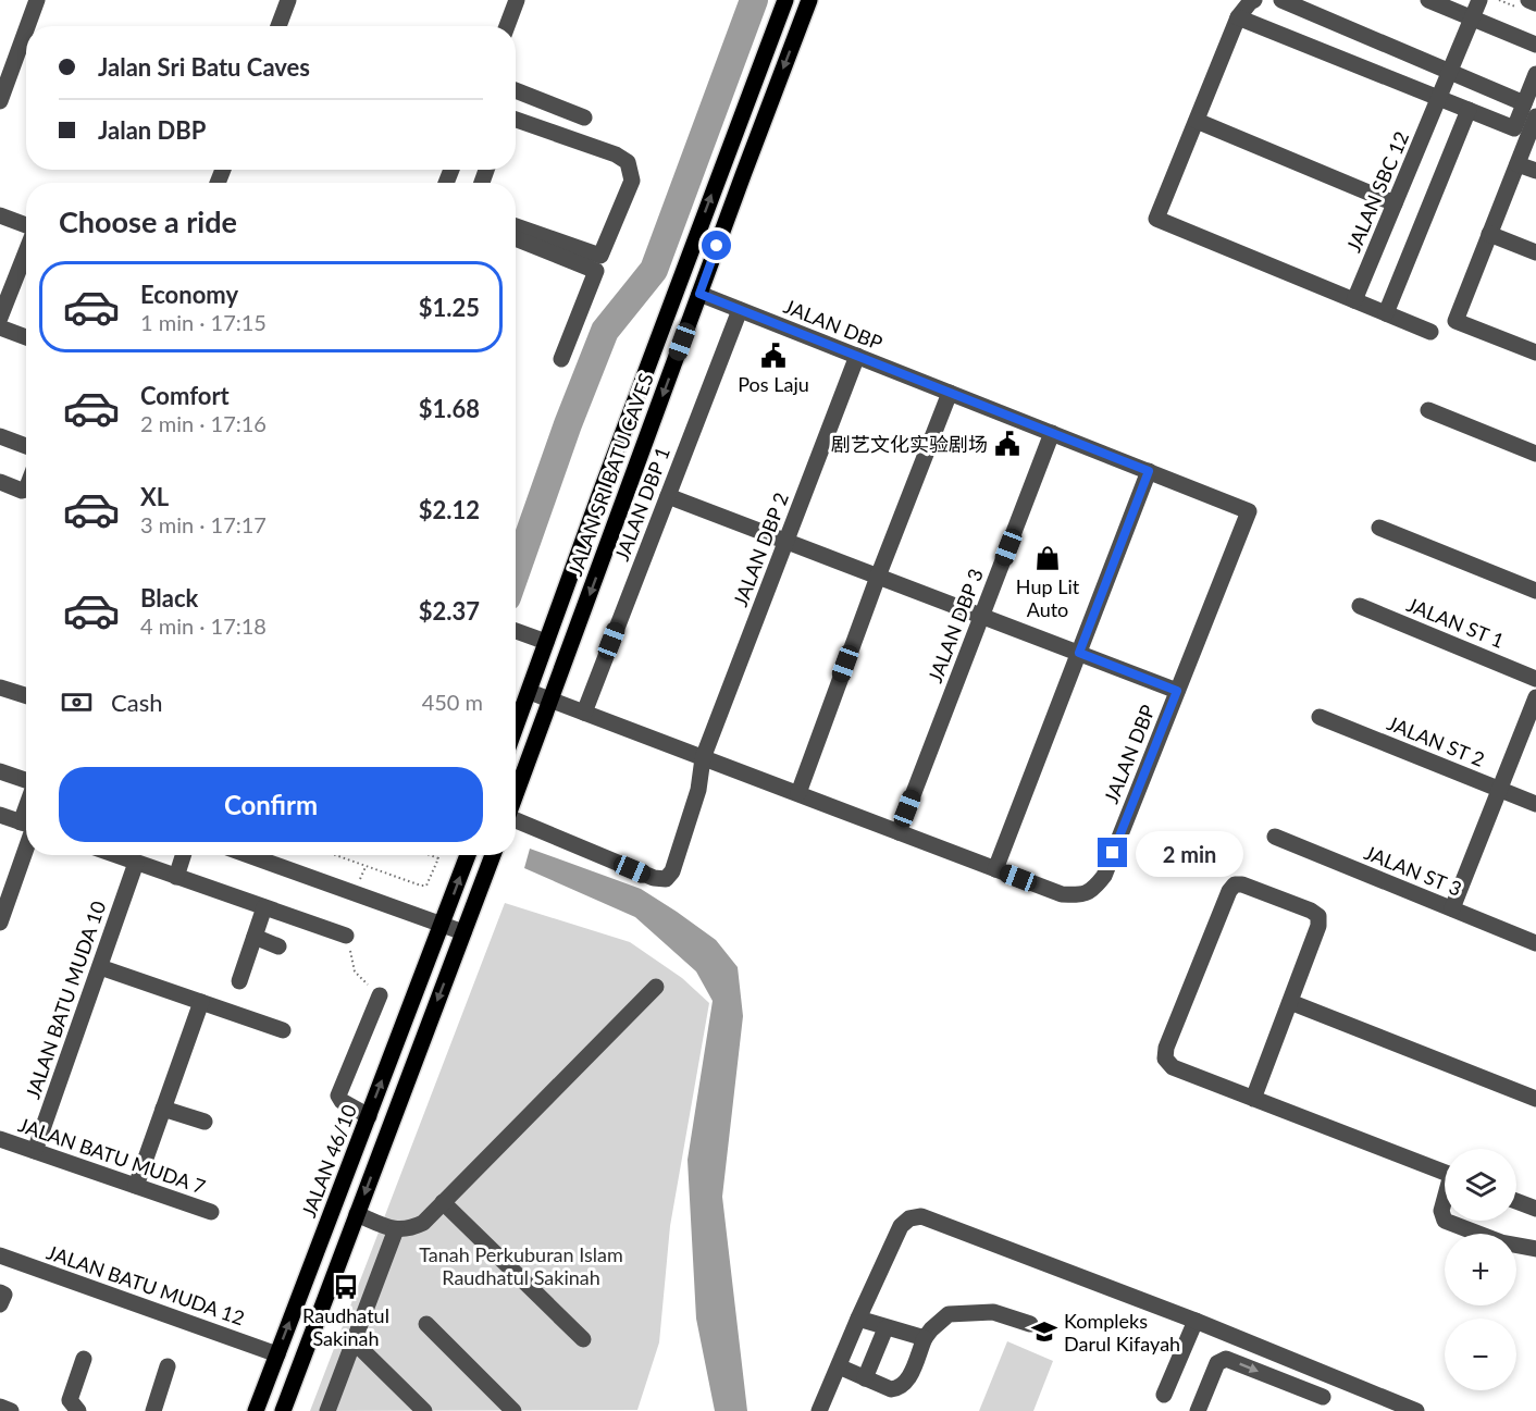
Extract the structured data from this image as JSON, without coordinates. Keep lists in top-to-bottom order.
{
  "streets": {
    "main road": ["JALAN SRI BATU CAVES", "JALAN 46/10"],
    "street": [
      "JALAN SBC 12",
      "JALAN DBP",
      "JALAN DBP 1",
      "JALAN DBP 2",
      "JALAN ST 1",
      "JALAN DBP 3",
      "JALAN ST 2",
      "JALAN ST 3",
      "JALAN BATU MUDA 10",
      "JALAN BATU MUDA 7",
      "JALAN BATU MUDA 12"
    ]
  },
  "crossings": [
    ["JALAN DBP", "JALAN SRI BATU CAVES"],
    ["JALAN DBP", "JALAN DBP 1"],
    ["JALAN DBP", "JALAN DBP 2"],
    ["JALAN DBP", "JALAN DBP 3"],
    ["JALAN BATU MUDA 10", "JALAN BATU MUDA 7"],
    ["JALAN 46/10", "JALAN BATU MUDA 12"]
  ],
  "parks": ["Tanah Perkuburan Islam Raudhatul Sakinah"],
  "places": {
    "public building": ["Pos Laju", "剧艺文化实验剧场"],
    "shop": ["Hup Lit Auto"],
    "bus stop": ["Raudhatul Sakinah"],
    "school or university": ["Kompleks Darul Kifayah"]
  },
  "page": {
    "banner": ["Jalan Sri Batu Caves", "Jalan DBP"],
    "heading": "Choose a ride",
    "list": [
      {
        "name": "Economy",
        "note": "1 min · 17:15",
        "value": "$1.25"
      },
      {
        "name": "Comfort",
        "note": "2 min · 17:16",
        "value": "$1.68"
      },
      {
        "name": "XL",
        "note": "3 min · 17:17",
        "value": "$2.12"
      },
      {
        "name": "Black",
        "note": "4 min · 17:18",
        "value": "$2.37"
      }
    ],
    "pay": ["Cash", "450 m"],
    "buttons": "Confirm",
    "bubble": "2 min",
    "map_buttons": ["+", "−"]
  }
}
